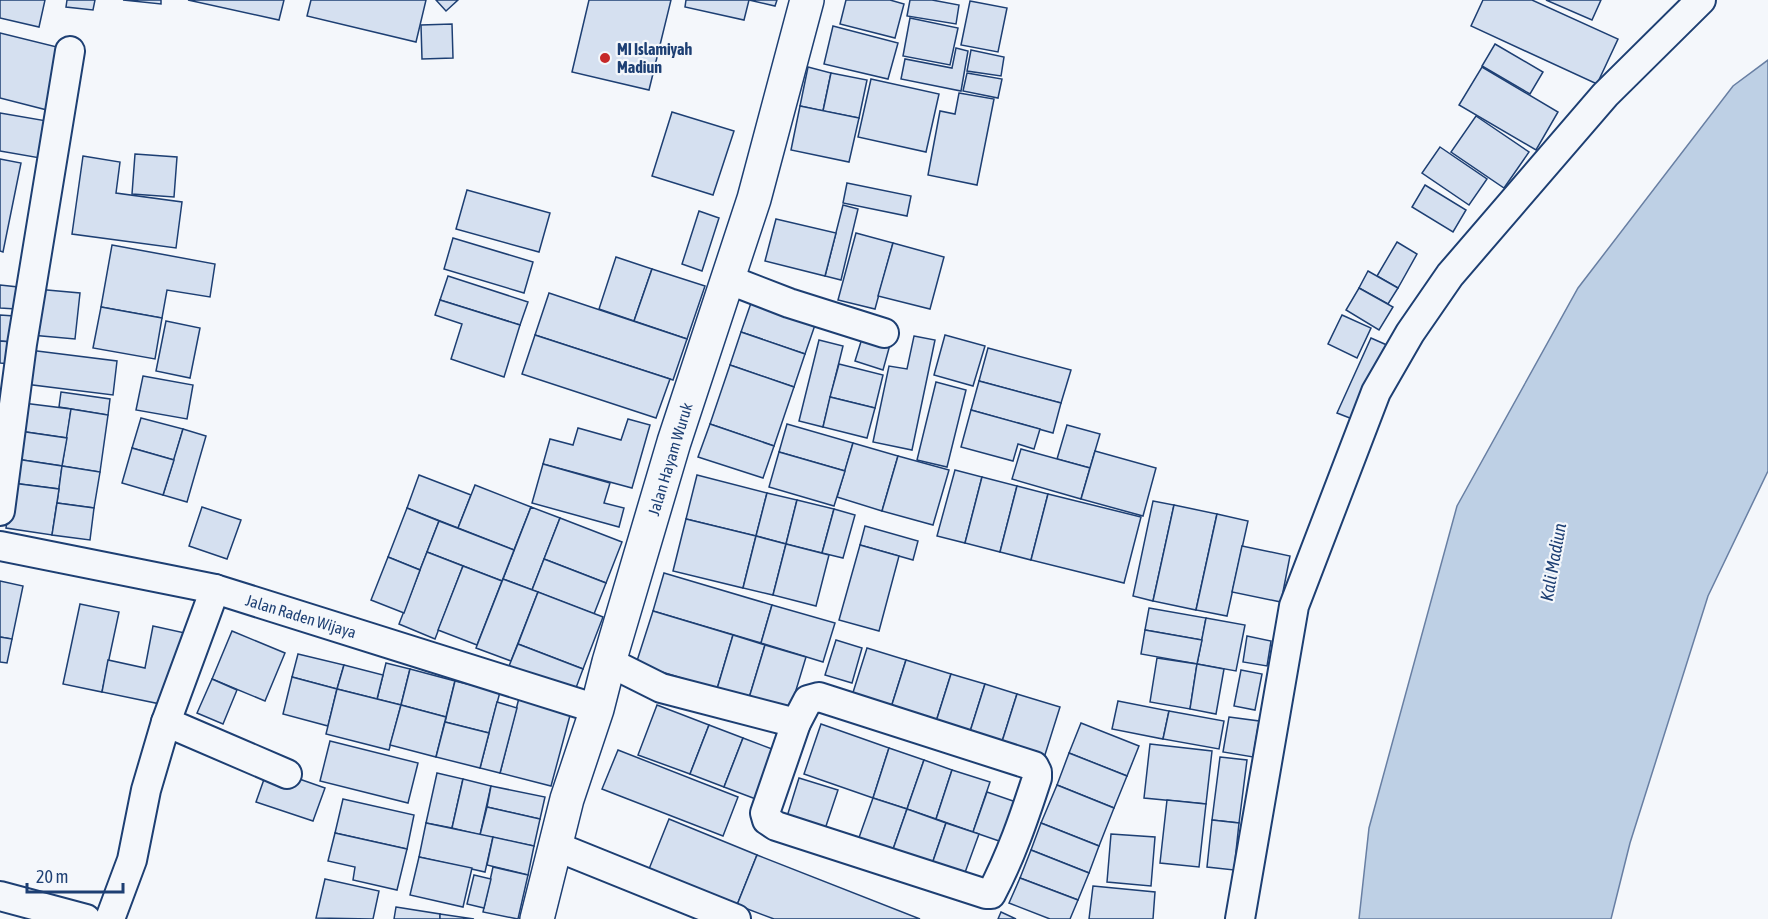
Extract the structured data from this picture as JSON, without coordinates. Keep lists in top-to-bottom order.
{
  "streets": {
    "main road": ["Jalan Hayam Wuruk"],
    "street": ["Jalan Raden Wijaya"]
  },
  "crossings": [
    ["Jalan Hayam Wuruk", "Jalan Raden Wijaya"]
  ],
  "water": ["Kali Madiun"],
  "places": ["MI Islamiyah Madiun"],
  "scale_bar": "20 m"
}
